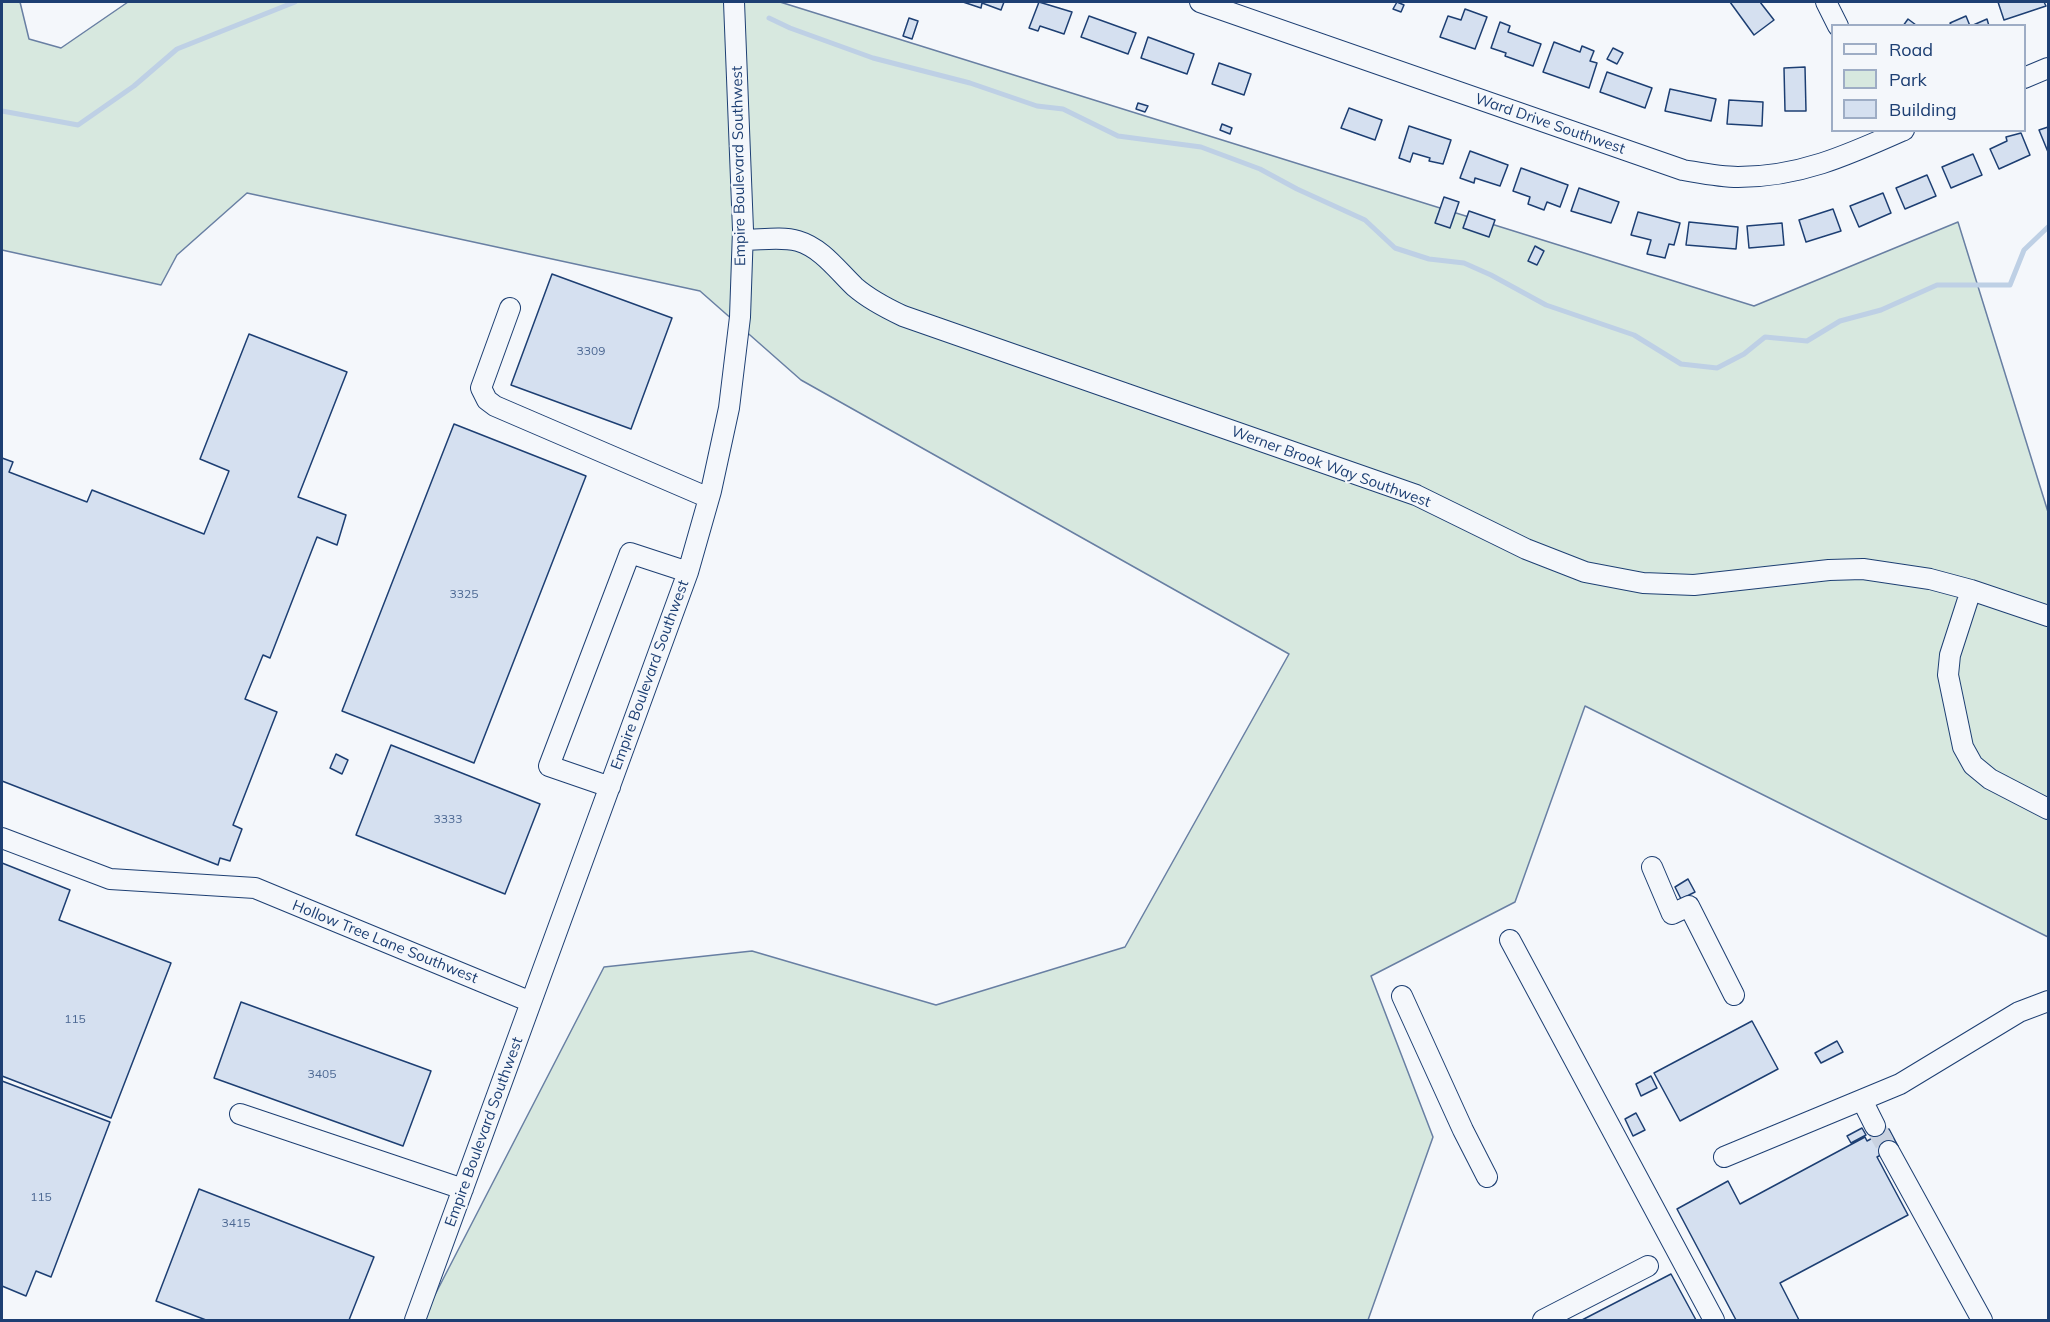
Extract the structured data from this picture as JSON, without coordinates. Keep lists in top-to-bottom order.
{
  "streets": {
    "street": [
      "Ward Drive Southwest",
      "Empire Boulevard Southwest",
      "Werner Brook Way Southwest",
      "Hollow Tree Lane Southwest"
    ]
  },
  "crossings": [
    ["Empire Boulevard Southwest", "Werner Brook Way Southwest"],
    ["Empire Boulevard Southwest", "Hollow Tree Lane Southwest"]
  ],
  "house_numbers": [
    "3309",
    "3325",
    "3333",
    "115",
    "3405",
    "115",
    "3415"
  ],
  "legend": ["Road", "Park", "Building"]
}
